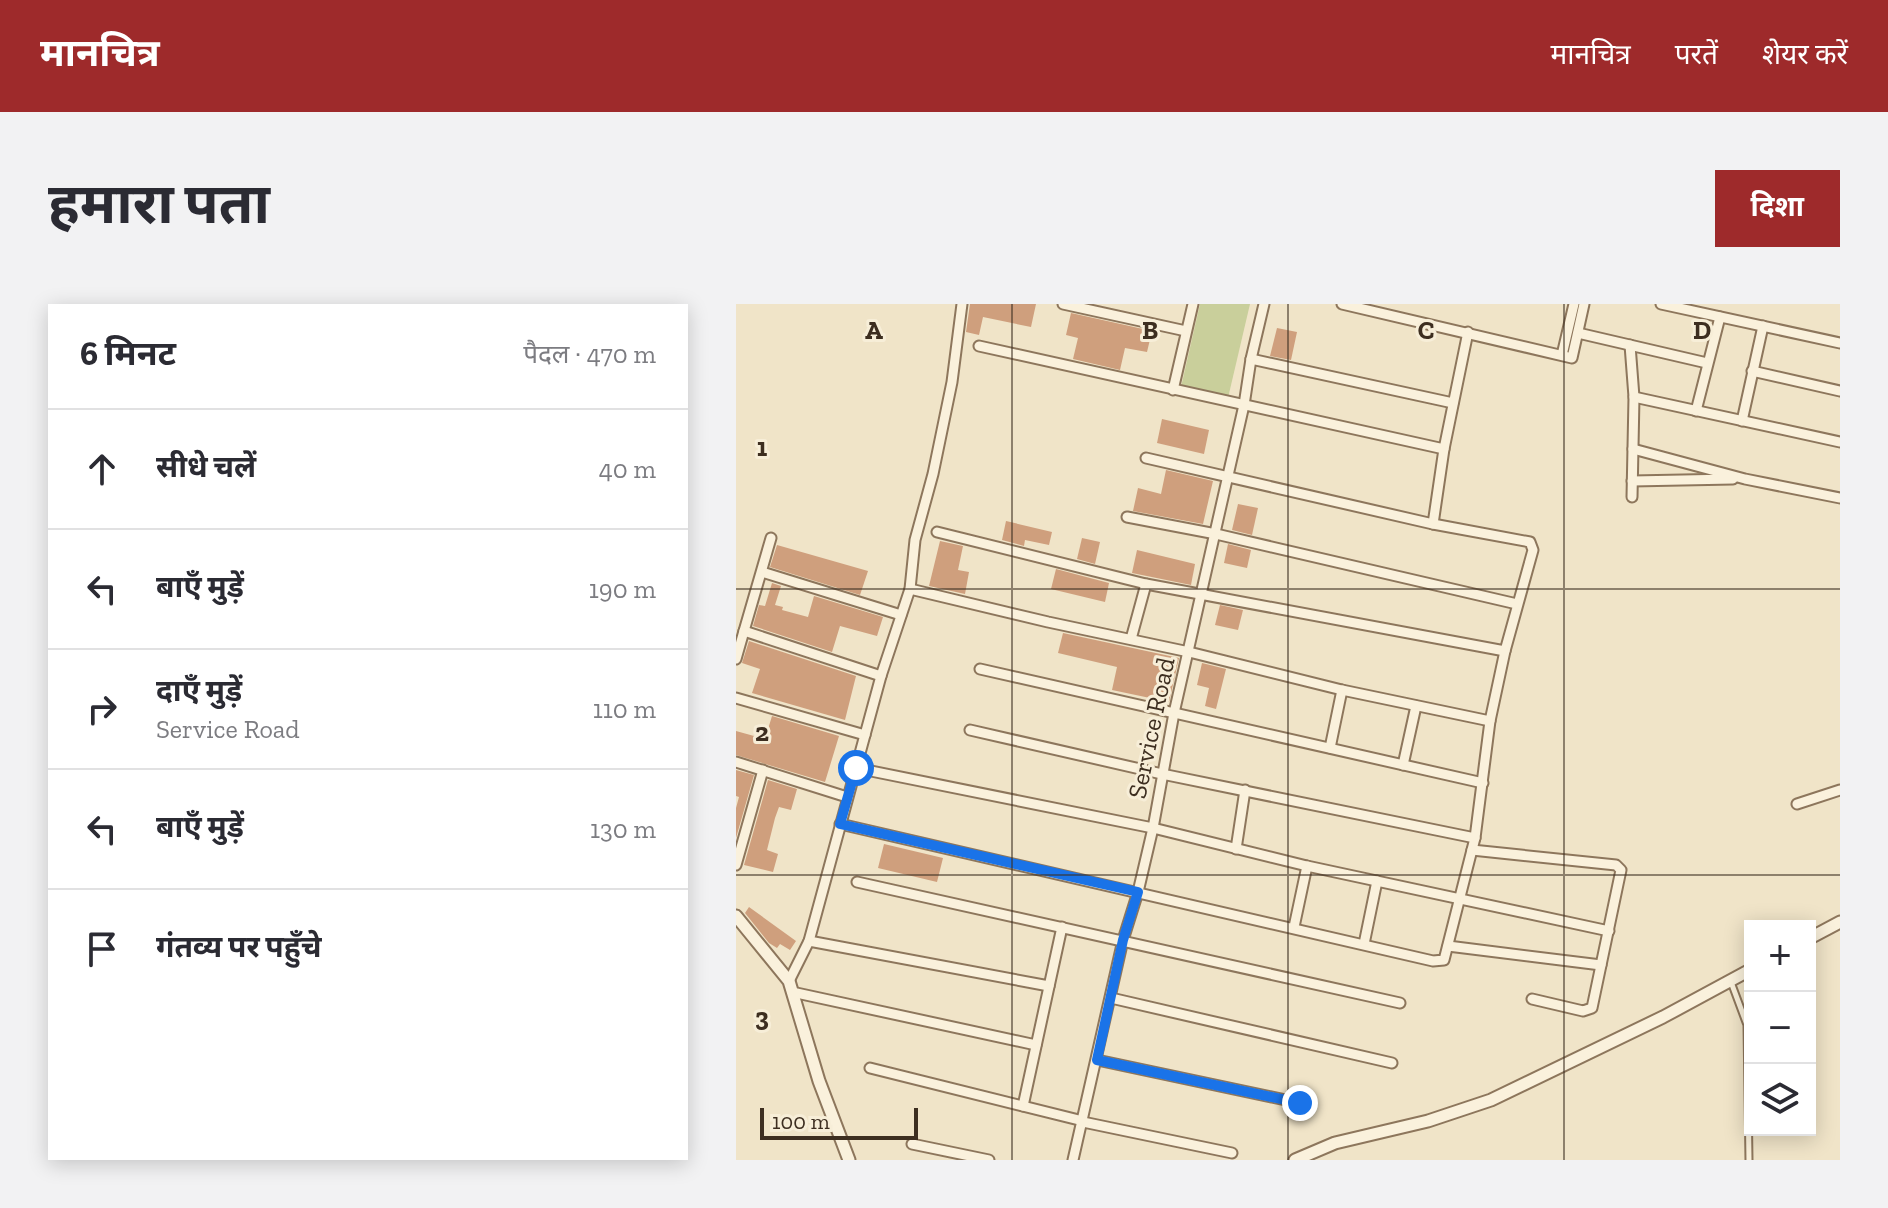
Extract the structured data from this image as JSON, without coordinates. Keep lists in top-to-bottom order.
{
  "streets": {
    "street": ["Service Road"]
  },
  "scale_bar": "100 m",
  "page": {
    "header": "मानचित्र",
    "nav": ["मानचित्र", "परतें", "शेयर करें"],
    "title": "हमारा पता",
    "buttons": "दिशा",
    "heading": ["6 मिनट", "पैदल · 470 m"],
    "list": [
      ["सीधे चलें", "40 m"],
      ["बाएँ मुड़ें", "190 m"],
      ["दाएँ मुड़ें", "Service Road", "110 m"],
      ["बाएँ मुड़ें", "130 m"],
      "गंतव्य पर पहुँचे"
    ],
    "map_buttons": ["+", "−"],
    "scale": "100 m"
  },
  "grid": {
    "columns": [
      "A",
      "B",
      "C",
      "D"
    ],
    "rows": ["1", "2", "3"]
  }
}
